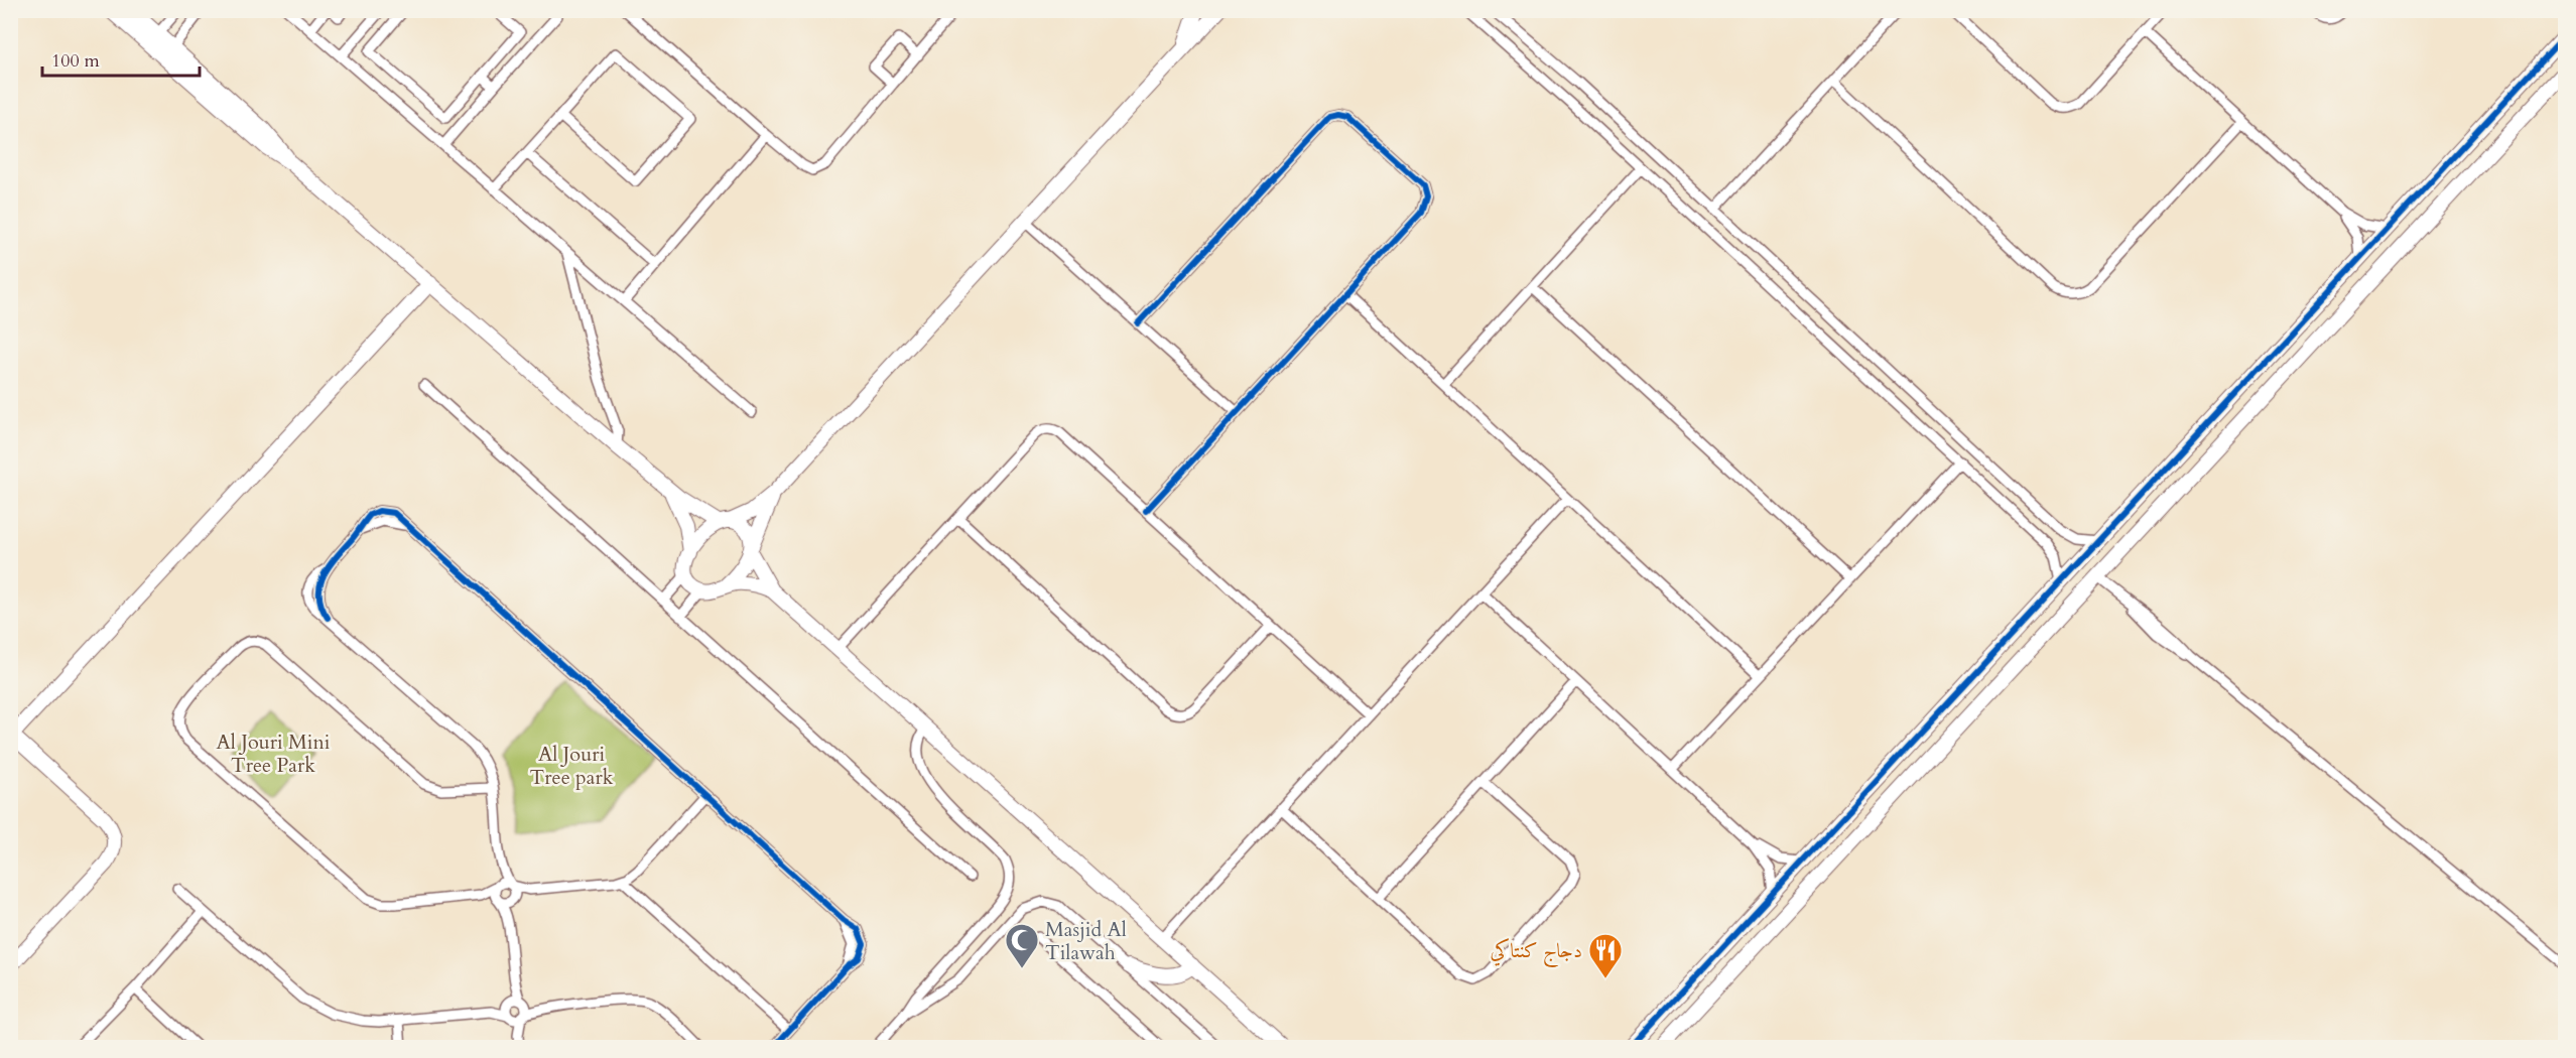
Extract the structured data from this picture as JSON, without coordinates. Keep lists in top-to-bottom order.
{
  "parks": ["Al Jouri Mini Tree Park", "Al Jouri Tree park"],
  "places": {
    "mosque": ["Masjid Al Tilawah"],
    "restaurant": ["دجاج كنتاكي"]
  },
  "scale_bar": "100 m"
}
